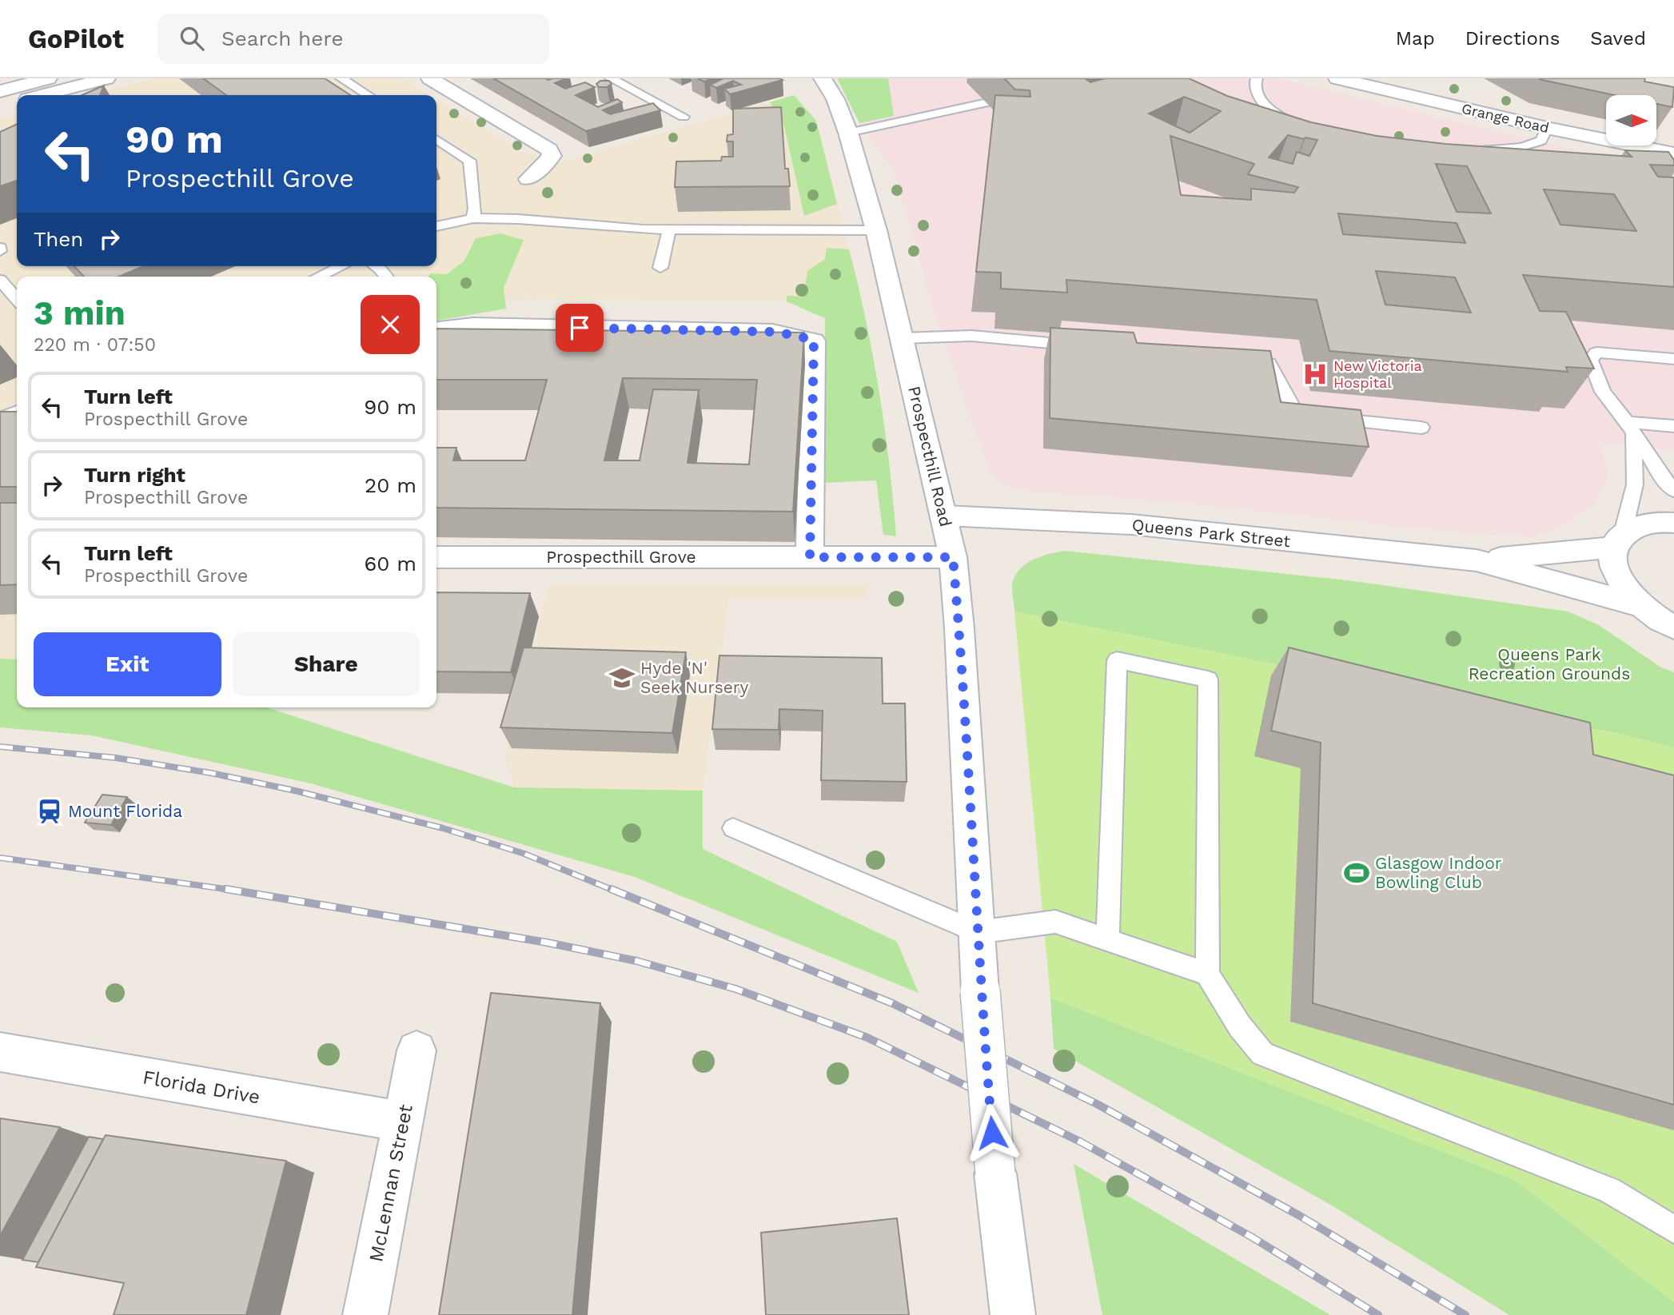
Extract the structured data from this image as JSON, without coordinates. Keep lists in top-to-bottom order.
{
  "streets": {
    "street": [
      "Grange Road",
      "Prospecthill Road",
      "Queens Park Street",
      "Prospecthill Grove",
      "Florida Drive",
      "McLennan Street"
    ]
  },
  "crossings": [
    ["Prospecthill Road", "Queens Park Street"],
    ["Prospecthill Road", "Prospecthill Grove"],
    ["Florida Drive", "McLennan Street"]
  ],
  "parks": ["Queens Park Recreation Grounds"],
  "places": {
    "hospital": ["New Victoria Hospital"],
    "school or university": ["Hyde 'N' Seek Nursery"],
    "station": ["Mount Florida"],
    "sports": ["Glasgow Indoor Bowling Club"]
  },
  "north": "right",
  "page": {
    "header": "GoPilot",
    "search": "Search here",
    "nav": ["Map", "Directions", "Saved"],
    "turn": ["90 m", "Prospecthill Grove"],
    "then": "Then",
    "heading": ["3 min", "220 m · 07:50"],
    "list": [
      {
        "name": "Turn left",
        "note": "Prospecthill Grove",
        "value": "90 m"
      },
      {
        "name": "Turn right",
        "note": "Prospecthill Grove",
        "value": "20 m"
      },
      {
        "name": "Turn left",
        "note": "Prospecthill Grove",
        "value": "60 m"
      }
    ],
    "buttons": ["Exit", "Share"]
  }
}
